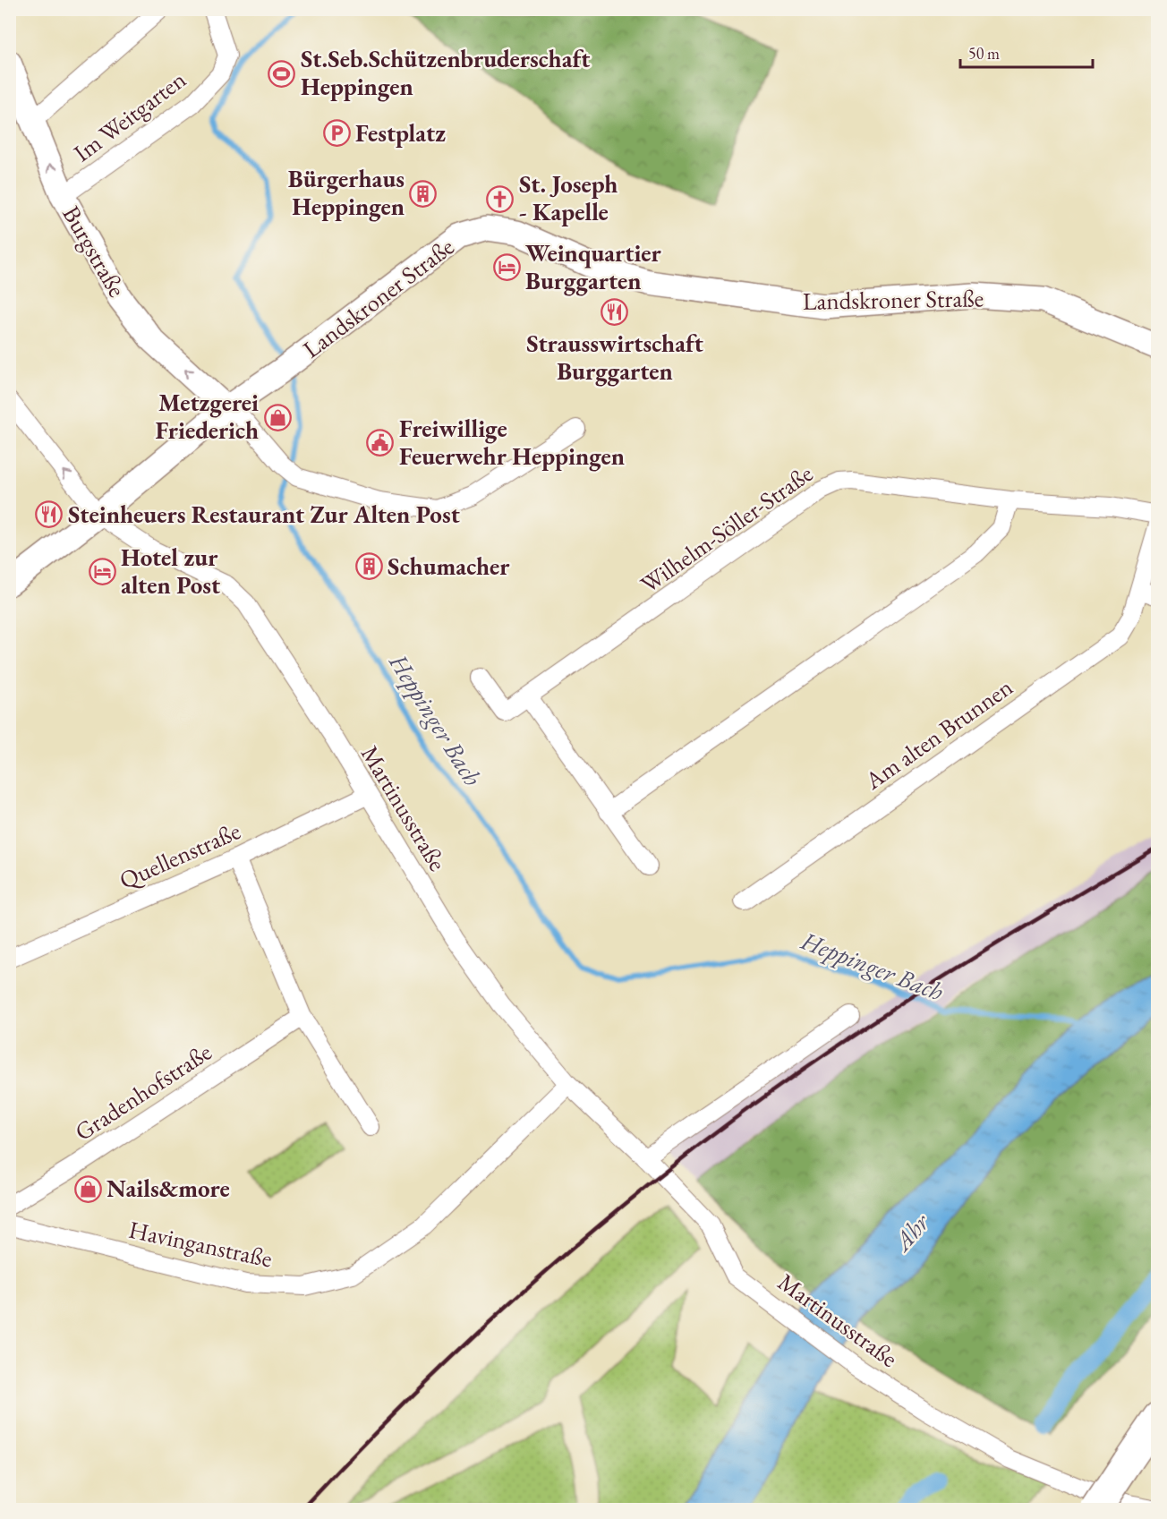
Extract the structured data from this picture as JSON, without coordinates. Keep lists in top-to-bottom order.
{
  "streets": {
    "main road": ["Burgstraße", "Landskroner Straße"],
    "street": [
      "Im Weitgarten",
      "Wilhelm-Söller-Straße",
      "Am alten Brunnen",
      "Martinusstraße",
      "Quellenstraße",
      "Gradenhofstraße",
      "Havinganstraße"
    ]
  },
  "crossings": [
    ["Im Weitgarten", "Burgstraße"],
    ["Burgstraße", "Landskroner Straße"],
    ["Landskroner Straße", "Martinusstraße"],
    ["Martinusstraße", "Quellenstraße"],
    ["Martinusstraße", "Havinganstraße"]
  ],
  "one_way": ["Burgstraße"],
  "water": ["Heppinger Bach", "Ahr"],
  "places": {
    "sports": ["St.Seb.Schützenbruderschaft Heppingen"],
    "parking": ["Festplatz"],
    "building": ["Bürgerhaus Heppingen", "Schumacher"],
    "church": ["St. Joseph - Kapelle"],
    "hotel": ["Weinquartier Burggarten", "Hotel zur alten Post"],
    "restaurant": ["Strausswirtschaft Burggarten", "Steinheuers Restaurant Zur Alten Post"],
    "shop": ["Metzgerei Friederich", "Nails&more"],
    "public building": ["Freiwillige Feuerwehr Heppingen"]
  },
  "scale_bar": "50 m"
}
